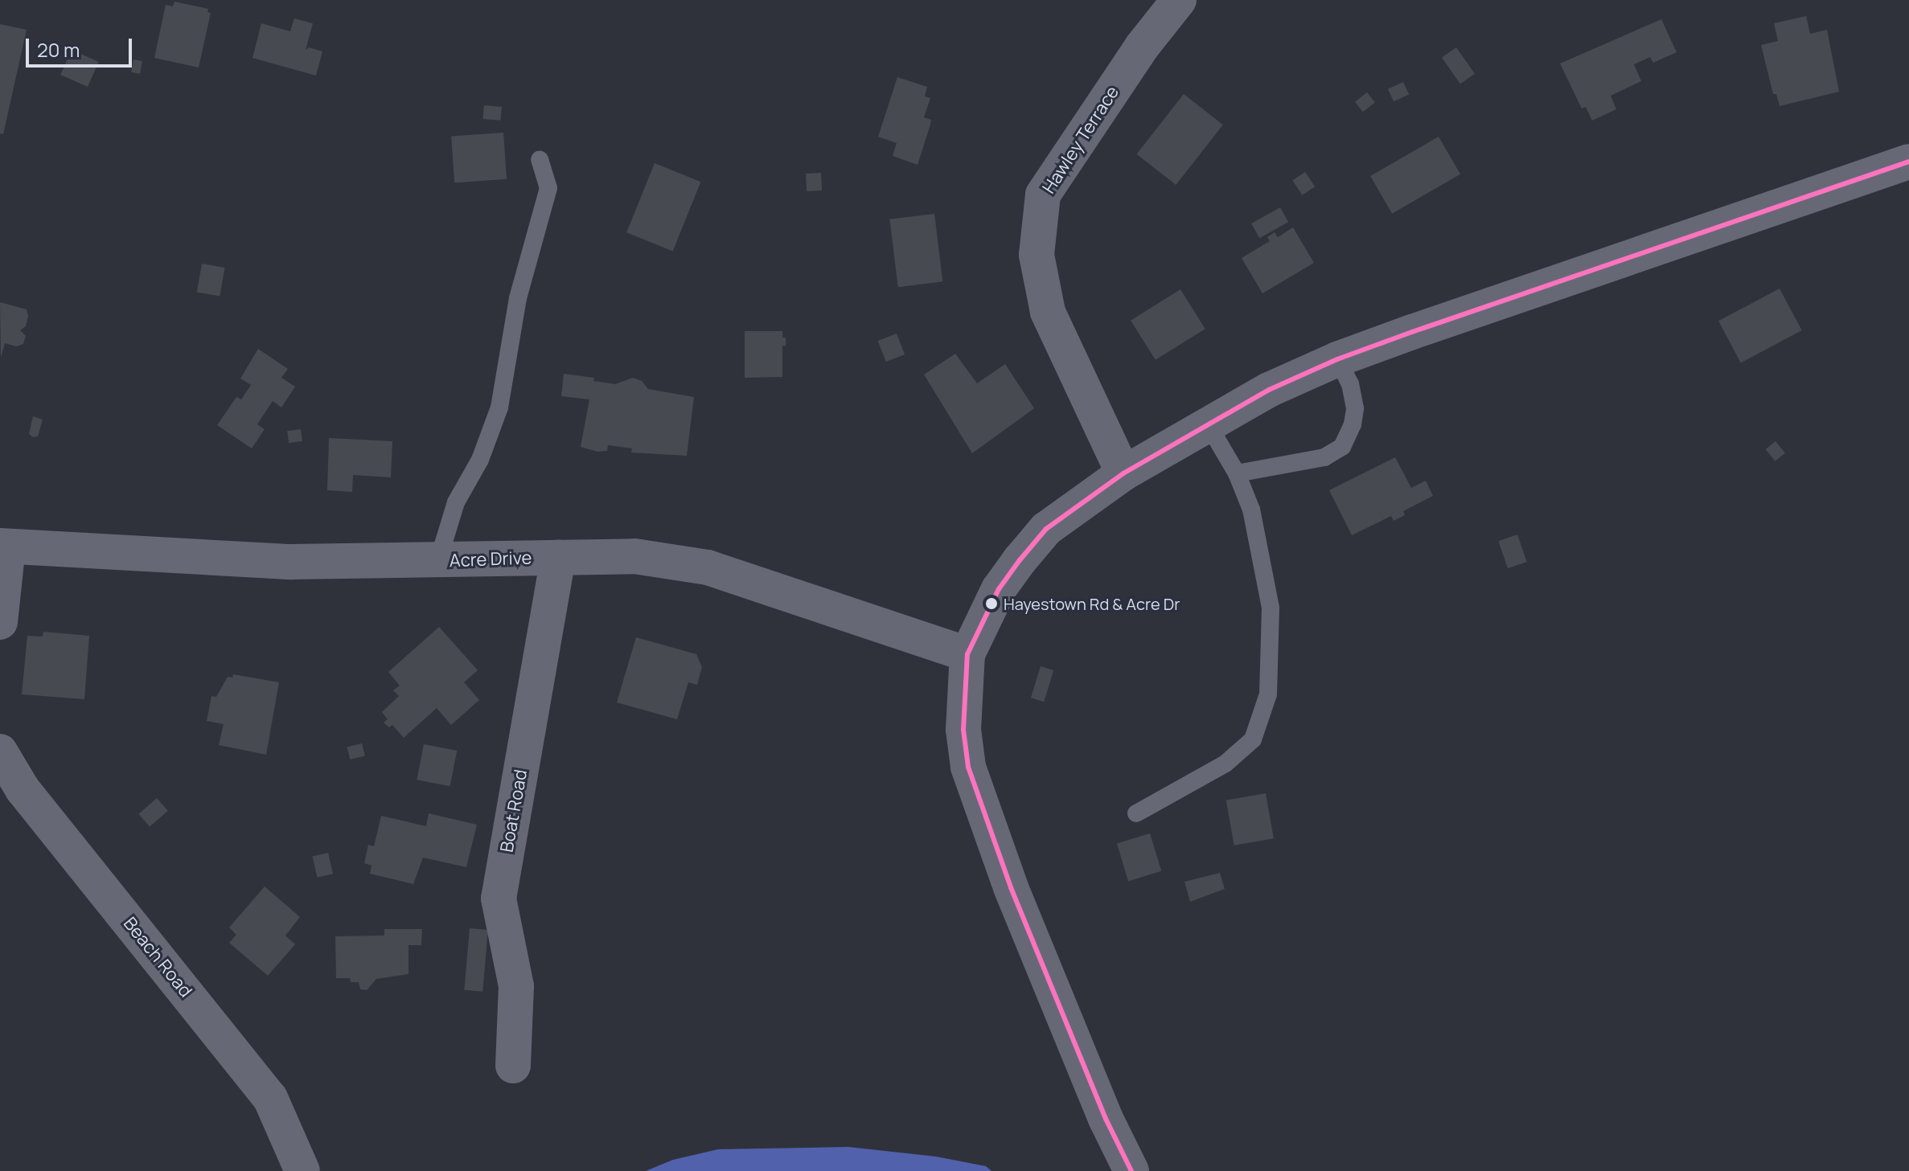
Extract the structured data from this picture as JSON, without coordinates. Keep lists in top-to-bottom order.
{
  "streets": {
    "street": [
      "Hawley Terrace",
      "Acre Drive",
      "Boat Road",
      "Beach Road"
    ]
  },
  "crossings": [
    ["Acre Drive", "Boat Road"]
  ],
  "places": ["Hayestown Rd & Acre Dr"],
  "scale_bar": "20 m"
}
